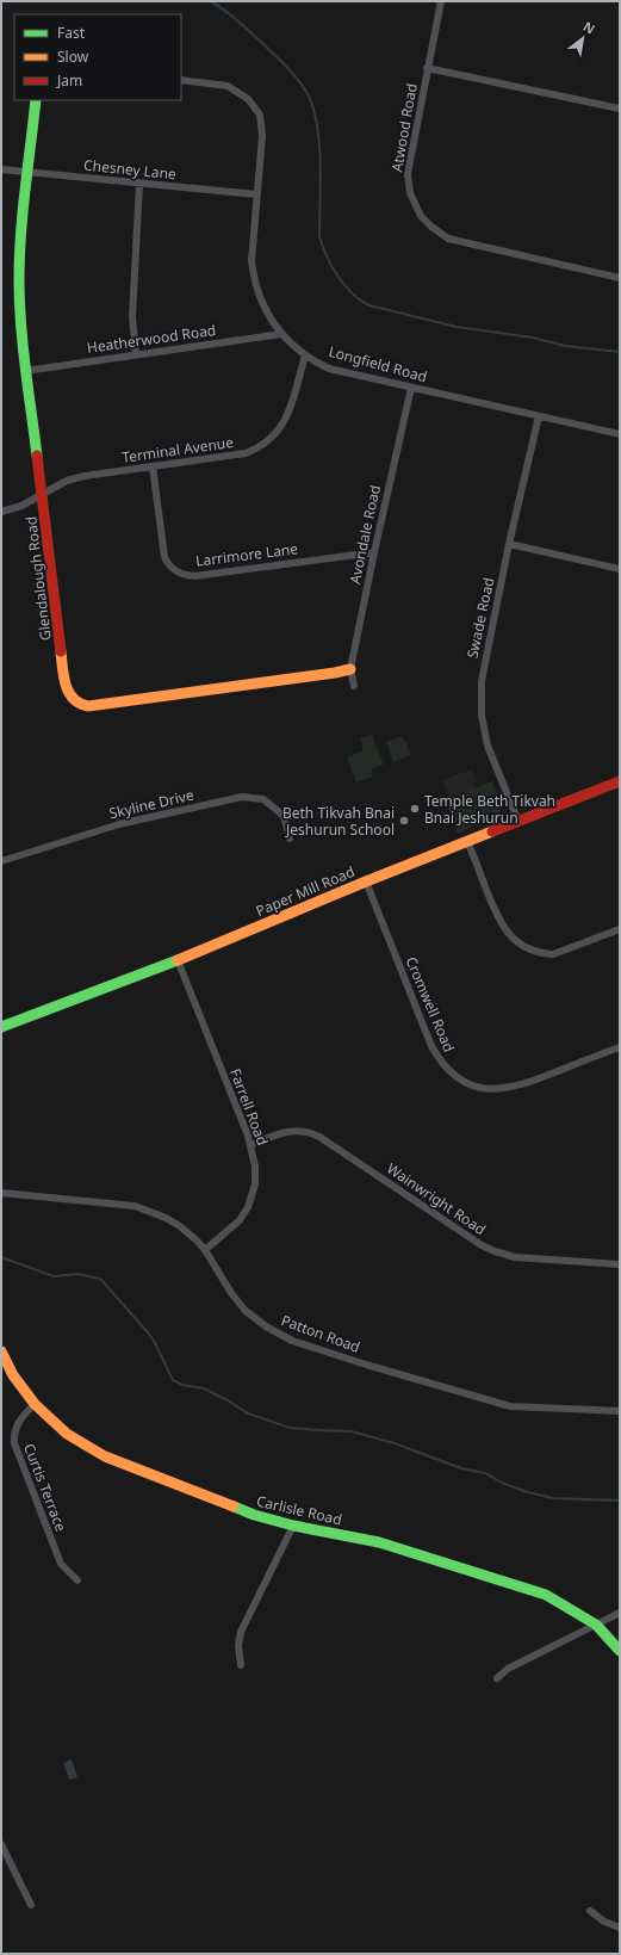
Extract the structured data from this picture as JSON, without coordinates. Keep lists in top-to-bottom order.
{
  "streets": {
    "street": [
      "Atwood Road",
      "Chesney Lane",
      "Heatherwood Road",
      "Longfield Road",
      "Terminal Avenue",
      "Avondale Road",
      "Larrimore Lane",
      "Glendalough Road",
      "Swade Road",
      "Skyline Drive",
      "Paper Mill Road",
      "Cromwell Road",
      "Farrell Road",
      "Wainwright Road",
      "Patton Road",
      "Curtis Terrace",
      "Carlisle Road"
    ]
  },
  "crossings": [
    ["Chesney Lane", "Longfield Road"],
    ["Chesney Lane", "Glendalough Road"],
    ["Heatherwood Road", "Longfield Road"],
    ["Heatherwood Road", "Glendalough Road"],
    ["Longfield Road", "Terminal Avenue"],
    ["Longfield Road", "Avondale Road"],
    ["Longfield Road", "Swade Road"],
    ["Terminal Avenue", "Larrimore Lane"],
    ["Terminal Avenue", "Glendalough Road"],
    ["Avondale Road", "Larrimore Lane"],
    ["Avondale Road", "Glendalough Road"],
    ["Swade Road", "Paper Mill Road"],
    ["Paper Mill Road", "Cromwell Road"],
    ["Paper Mill Road", "Farrell Road"],
    ["Farrell Road", "Wainwright Road"],
    ["Farrell Road", "Patton Road"],
    ["Curtis Terrace", "Carlisle Road"]
  ],
  "places": ["Temple Beth Tikvah Bnai Jeshurun", "Beth Tikvah Bnai Jeshurun School"],
  "legend": ["Fast", "Slow", "Jam"],
  "north": "top right"
}
